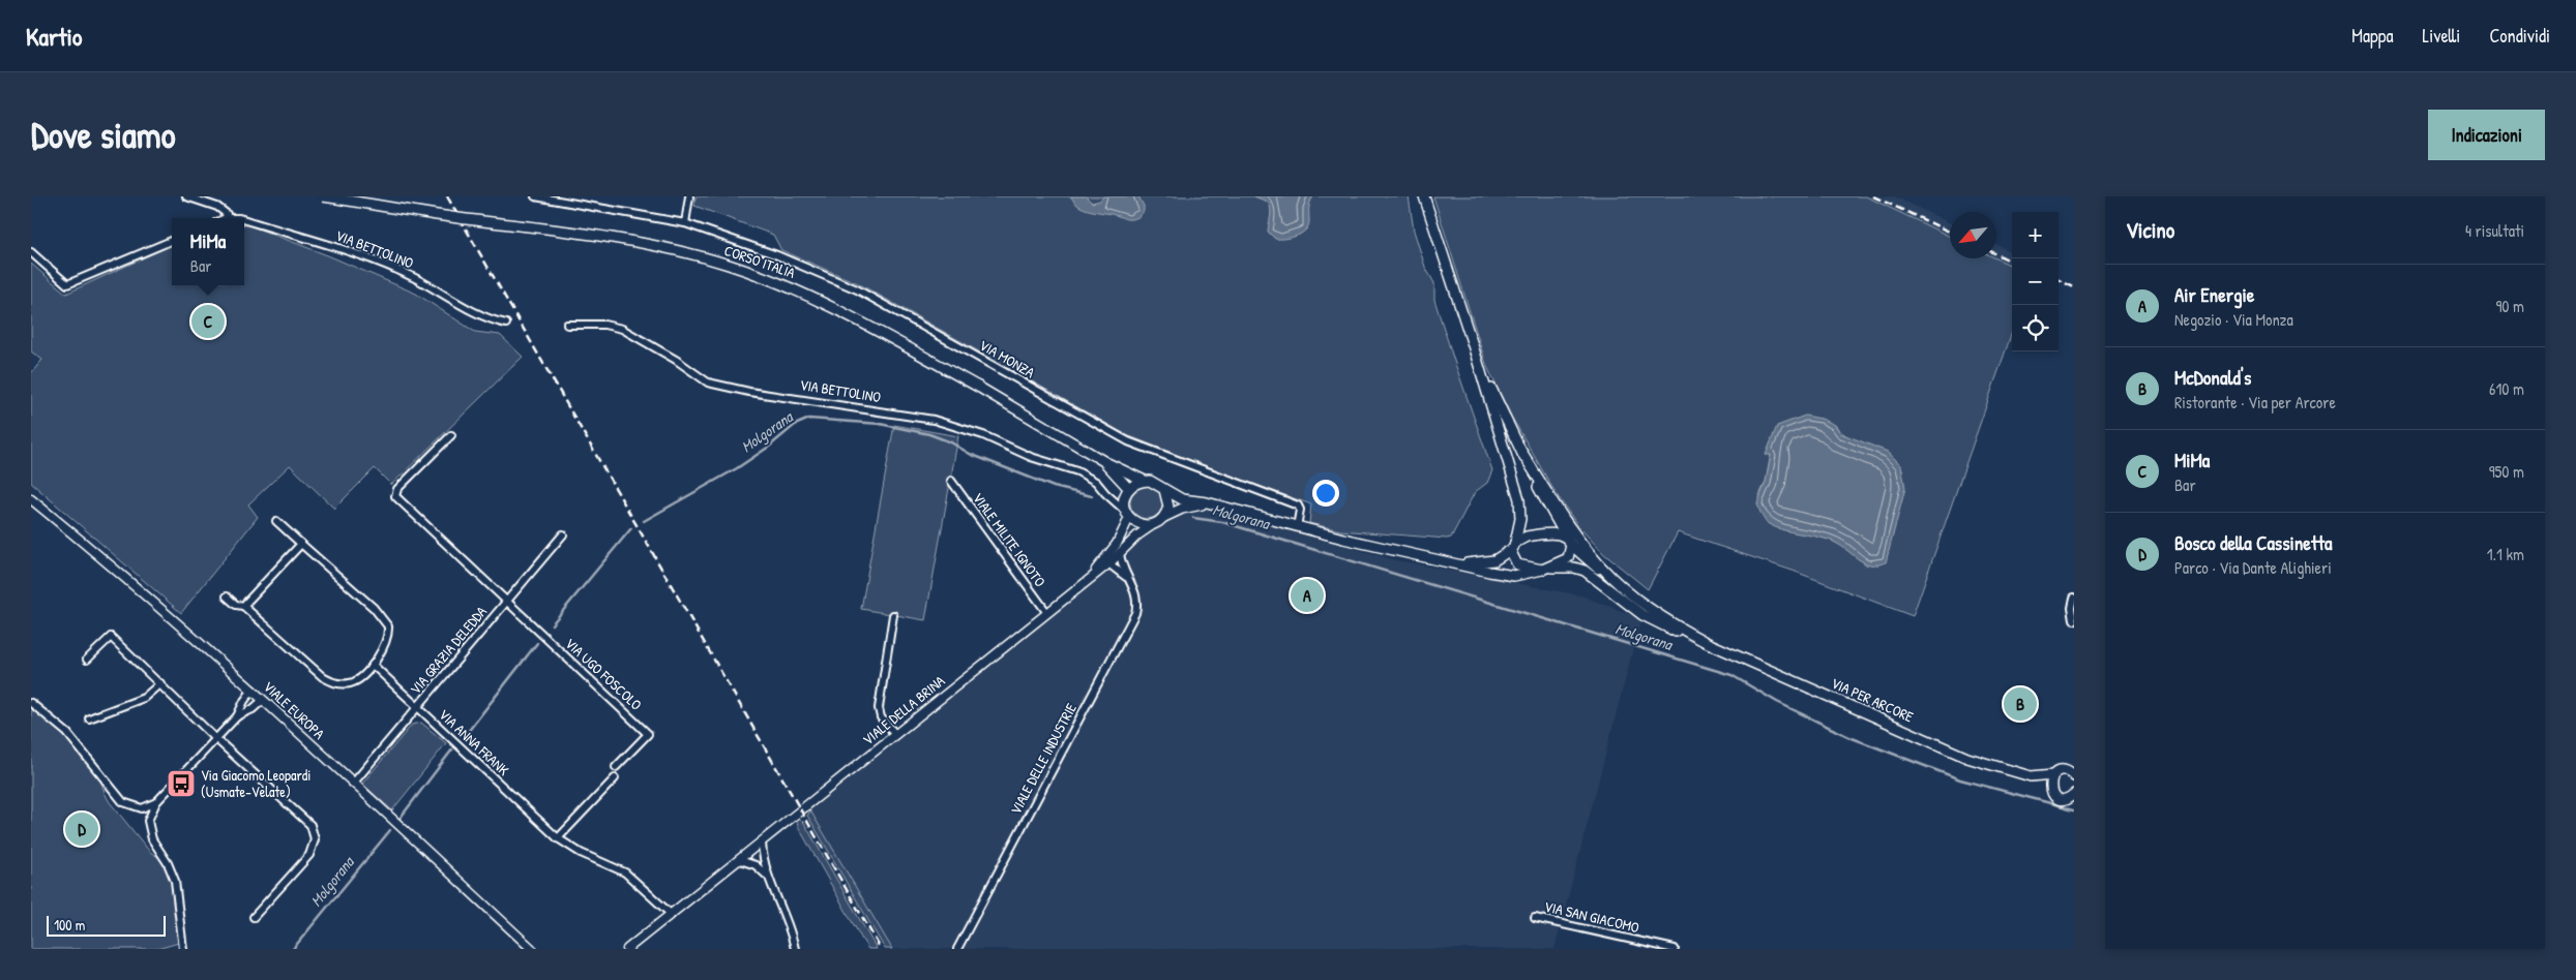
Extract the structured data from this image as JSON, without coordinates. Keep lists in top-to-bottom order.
{
  "streets": {
    "main road": ["CORSO ITALIA", "VIA PER ARCORE"],
    "street": [
      "VIA BETTOLINO",
      "VIA MONZA",
      "VIALE MILITE IGNOTO",
      "VIA GRAZIA DELEDDA",
      "VIA UGO FOSCOLO",
      "VIALE EUROPA",
      "VIALE DELLA BRINA",
      "VIA ANNA FRANK",
      "VIALE DELLE INDUSTRIE",
      "VIA SAN GIACOMO"
    ]
  },
  "crossings": [
    ["VIA BETTOLINO", "CORSO ITALIA"],
    ["VIA BETTOLINO", "VIALE DELLA BRINA"],
    ["CORSO ITALIA", "VIALE DELLA BRINA"],
    ["VIALE MILITE IGNOTO", "VIALE DELLA BRINA"],
    ["VIA GRAZIA DELEDDA", "VIA UGO FOSCOLO"],
    ["VIA GRAZIA DELEDDA", "VIALE EUROPA"],
    ["VIA GRAZIA DELEDDA", "VIA ANNA FRANK"],
    ["VIALE DELLA BRINA", "VIA ANNA FRANK"],
    ["VIALE DELLA BRINA", "VIALE DELLE INDUSTRIE"]
  ],
  "water": ["Molgorana"],
  "places": {
    "bus stop": ["Via Giacomo Leopardi (Usmate-Velate)"]
  },
  "scale_bar": "100 m",
  "north": "bottom left",
  "page": {
    "header": "Kartio",
    "nav": ["Mappa", "Livelli", "Condividi"],
    "buttons": "Indicazioni",
    "title": "Dove siamo",
    "heading": ["Vicino", "4 risultati"],
    "map_buttons": ["+", "−"],
    "popup": ["MiMa", "Bar"],
    "list": [
      {
        "mark": "A",
        "name": "Air Energie",
        "note": "Negozio · Via Monza",
        "value": "90 m"
      },
      {
        "mark": "B",
        "name": "McDonald's",
        "note": "Ristorante · Via per Arcore",
        "value": "610 m"
      },
      {
        "mark": "C",
        "name": "MiMa",
        "note": "Bar",
        "value": "950 m"
      },
      {
        "mark": "D",
        "name": "Bosco della Cassinetta",
        "note": "Parco · Via Dante Alighieri",
        "value": "1.1 km"
      }
    ],
    "pins": [
      "C",
      "A",
      "B",
      "D"
    ],
    "scale": "100 m"
  }
}
